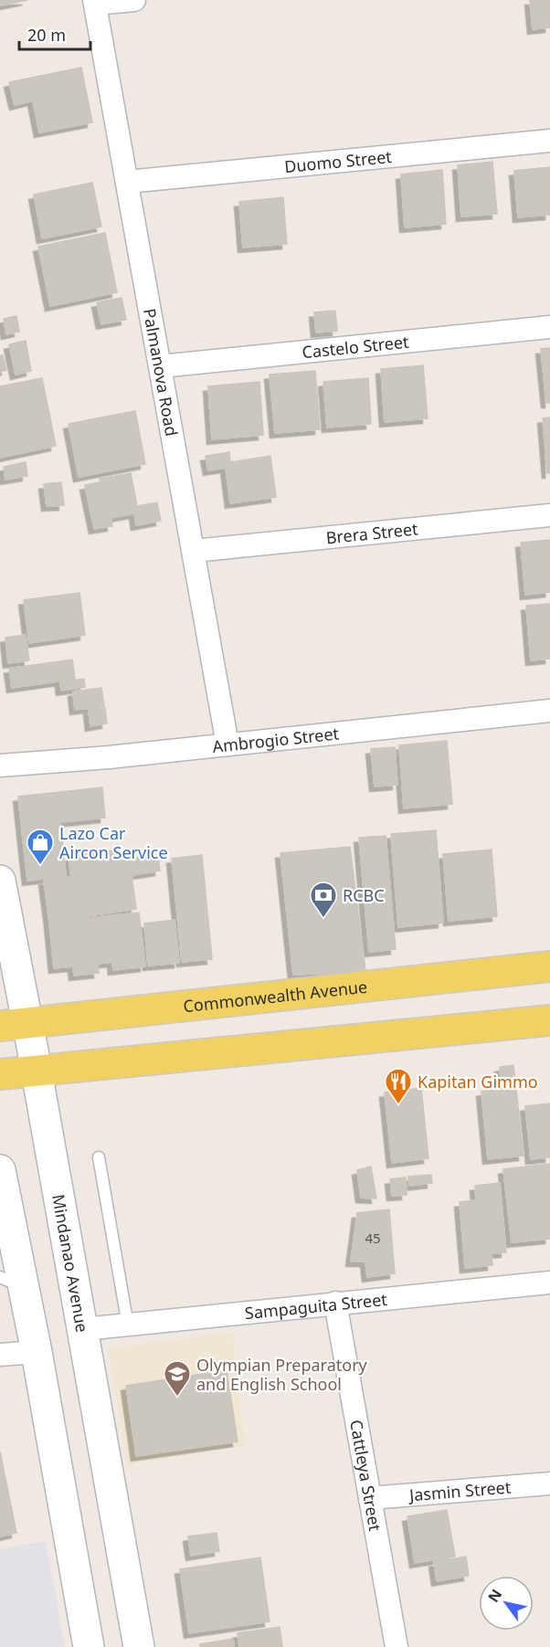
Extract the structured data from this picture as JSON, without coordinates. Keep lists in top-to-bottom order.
{
  "streets": {
    "main road": ["Commonwealth Avenue"],
    "street": [
      "Duomo Street",
      "Castelo Street",
      "Palmanova Road",
      "Brera Street",
      "Ambrogio Street",
      "Mindanao Avenue",
      "Sampaguita Street",
      "Cattleya Street",
      "Jasmin Street"
    ]
  },
  "crossings": [
    ["Duomo Street", "Palmanova Road"],
    ["Castelo Street", "Palmanova Road"],
    ["Palmanova Road", "Brera Street"],
    ["Palmanova Road", "Ambrogio Street"],
    ["Commonwealth Avenue", "Mindanao Avenue"],
    ["Mindanao Avenue", "Sampaguita Street"],
    ["Sampaguita Street", "Cattleya Street"],
    ["Cattleya Street", "Jasmin Street"]
  ],
  "places": {
    "shop": ["Lazo Car Aircon Service"],
    "bank": ["RCBC"],
    "restaurant": ["Kapitan Gimmo"],
    "school or university": ["Olympian Preparatory and English School"]
  },
  "house_numbers": ["45"],
  "scale_bar": "20 m",
  "north": "top left"
}
